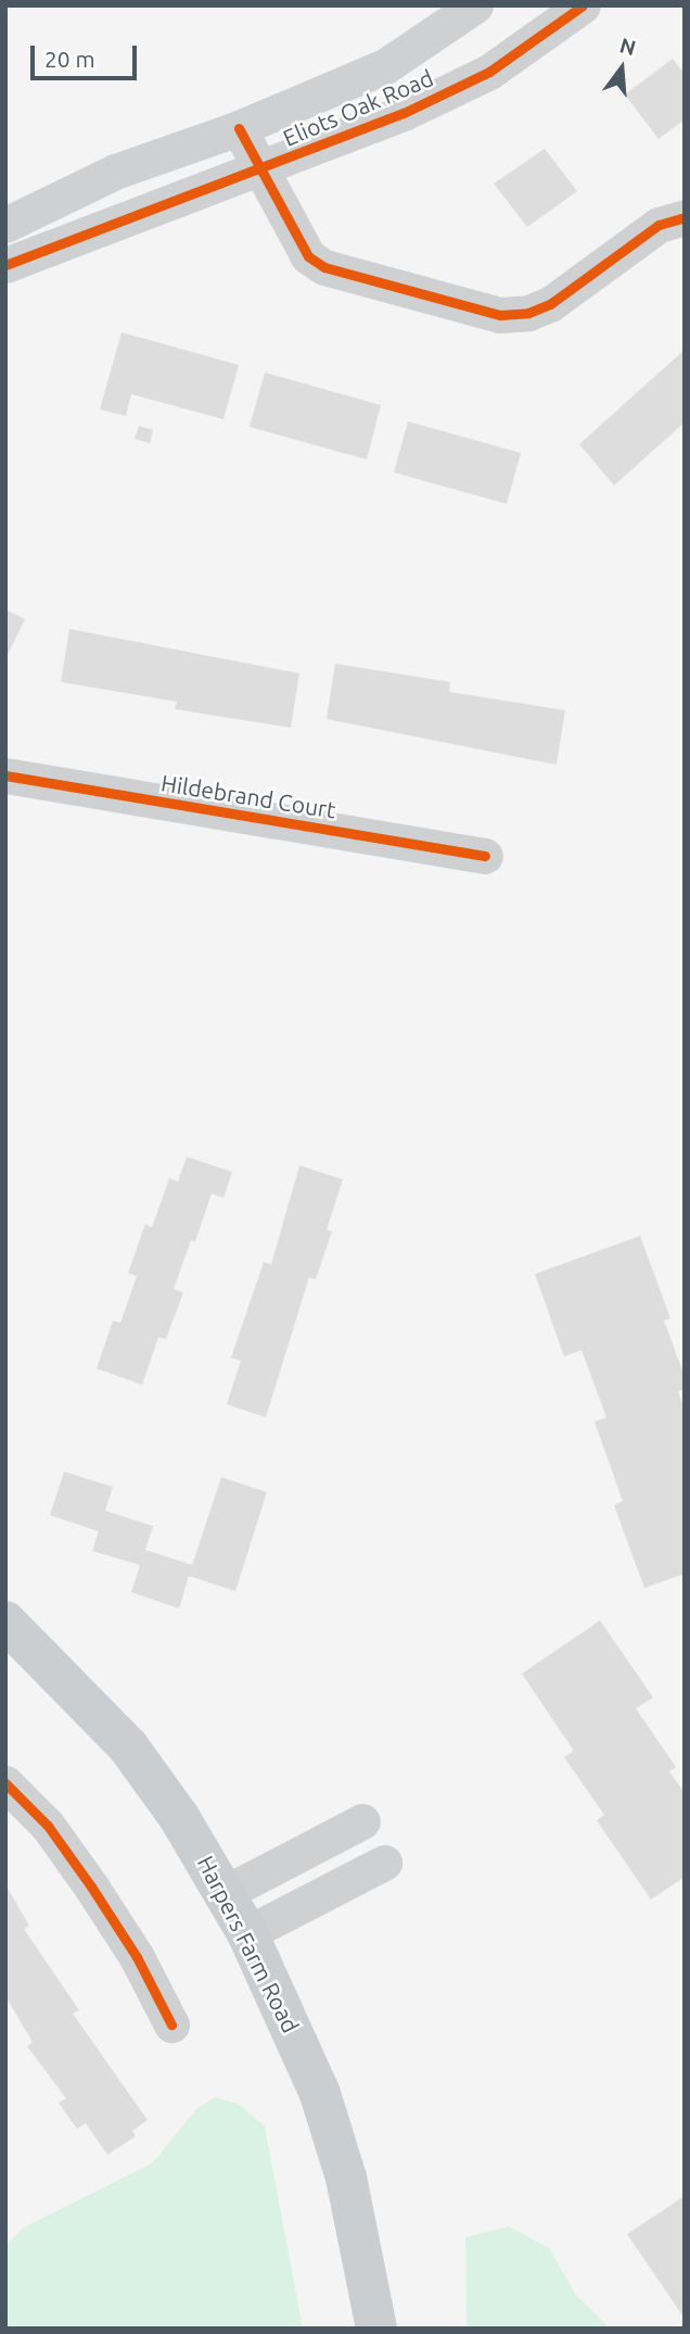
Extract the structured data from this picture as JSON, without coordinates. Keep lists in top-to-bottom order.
{
  "streets": {
    "main road": ["Harpers Farm Road"],
    "street": ["Eliots Oak Road", "Hildebrand Court"]
  },
  "scale_bar": "20 m",
  "north": "top"
}
